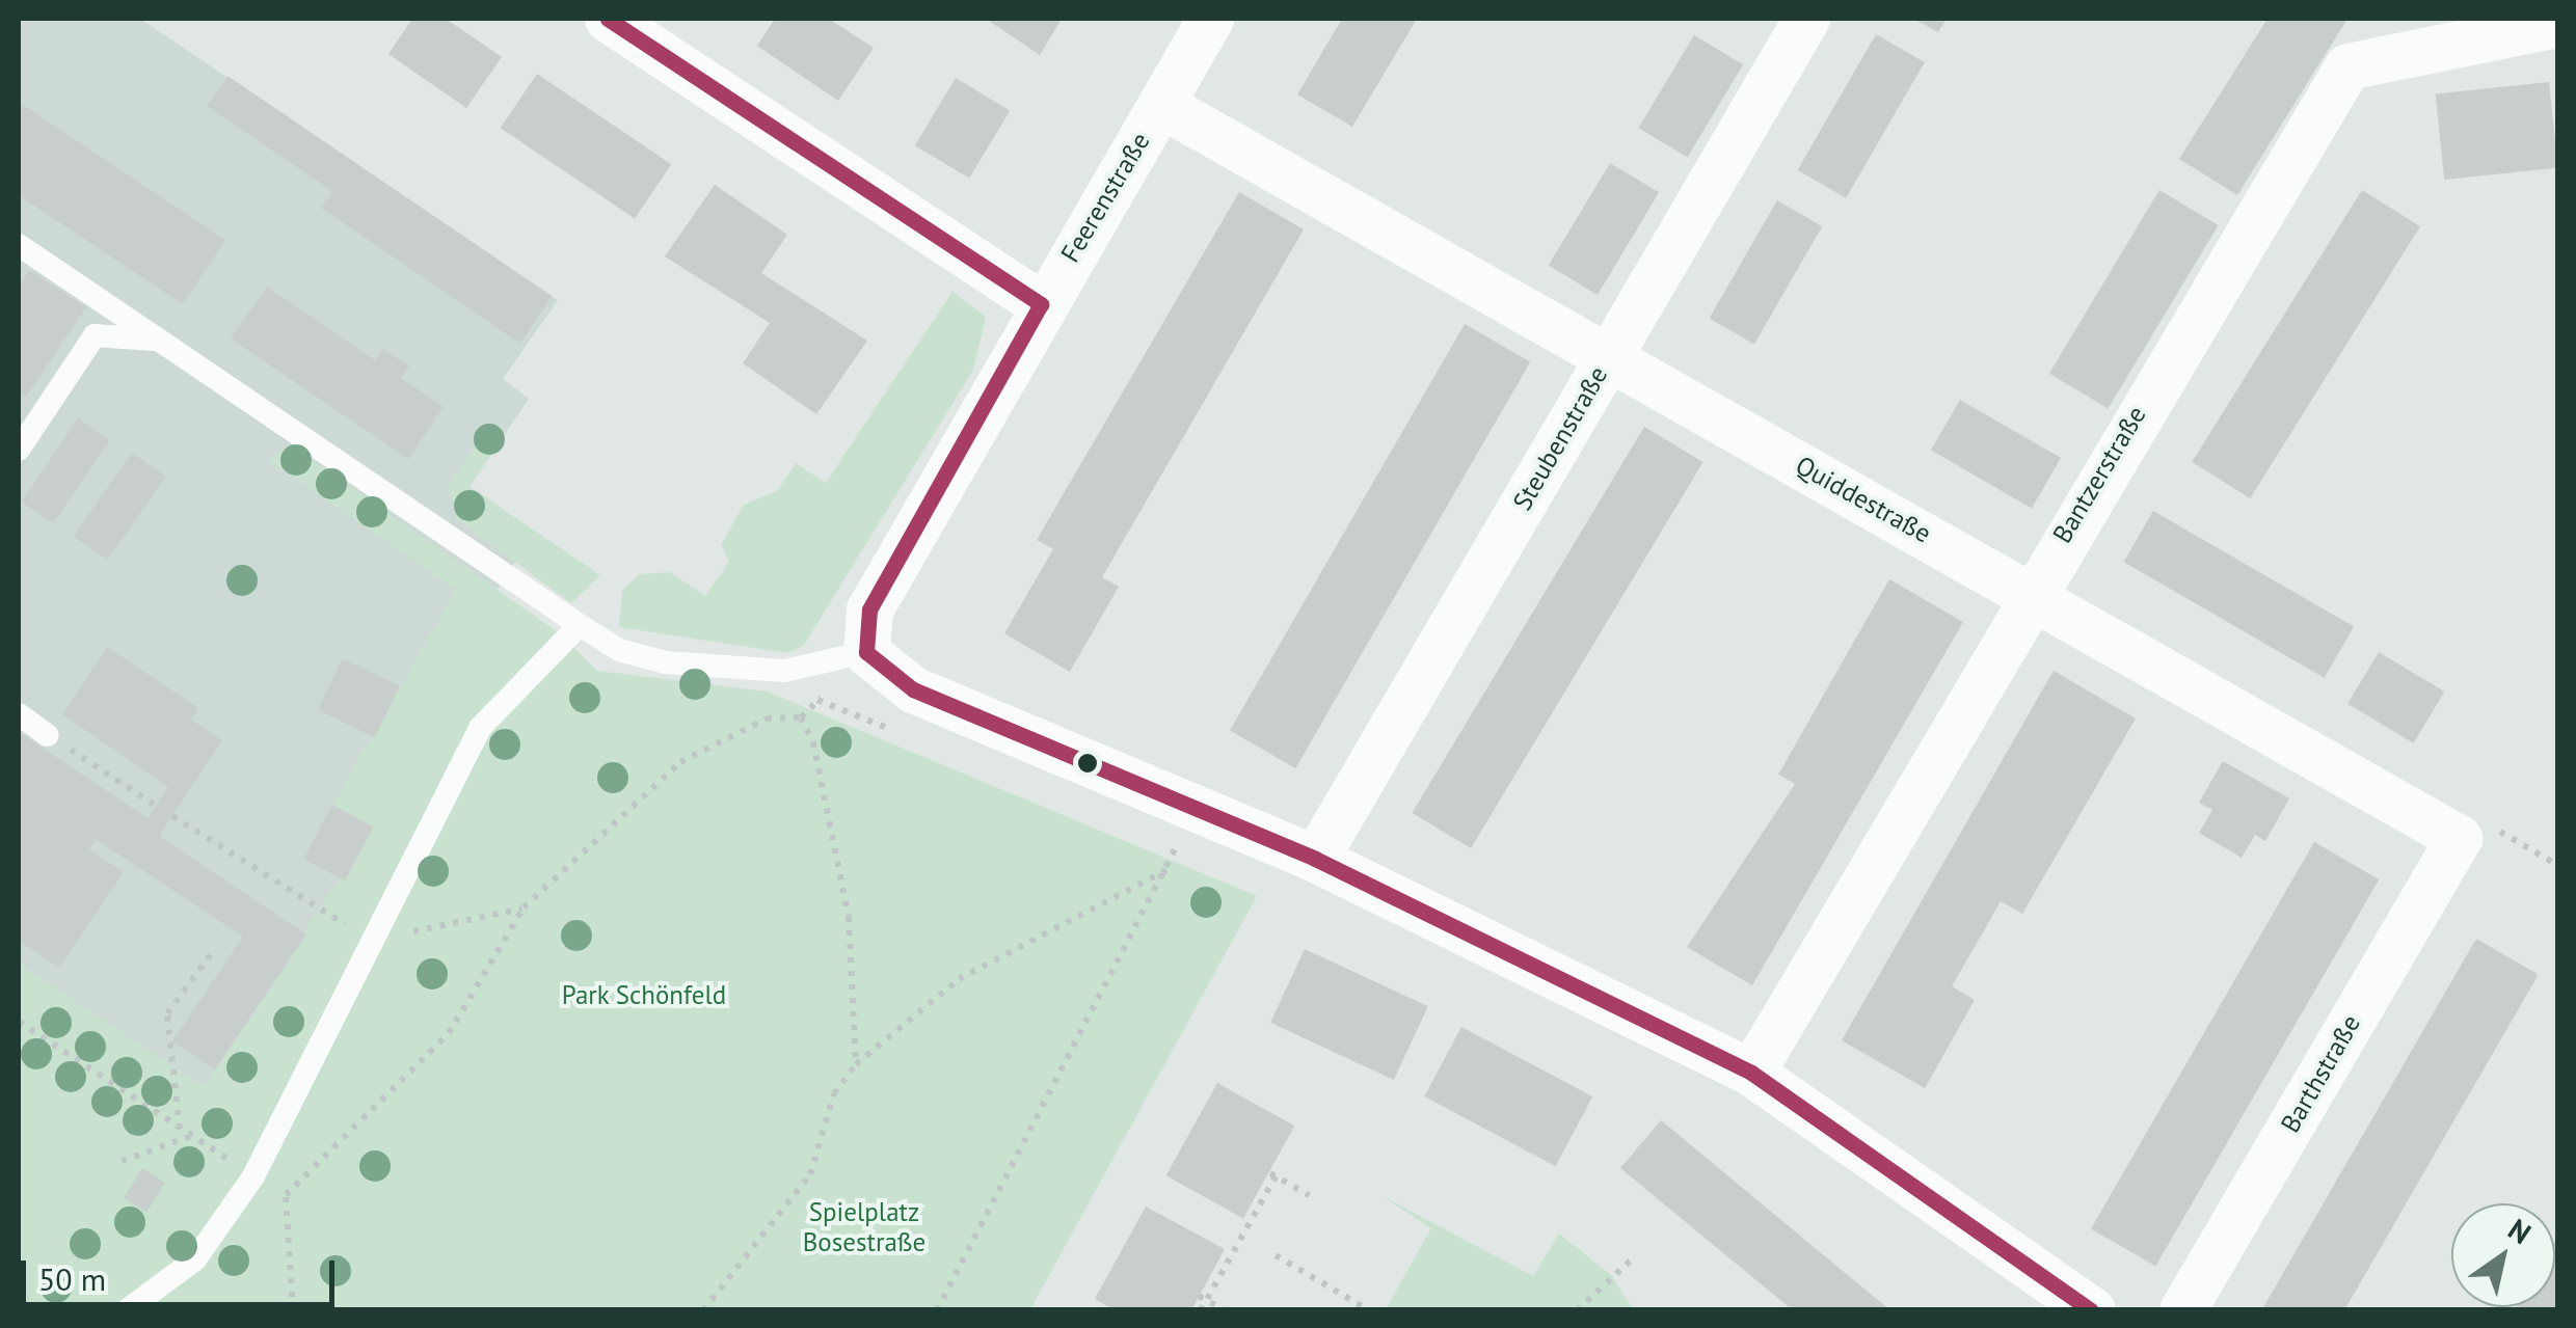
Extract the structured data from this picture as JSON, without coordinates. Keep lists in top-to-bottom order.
{
  "streets": {
    "street": [
      "Feerenstraße",
      "Steubenstraße",
      "Bantzerstraße",
      "Quiddestraße",
      "Barthstraße"
    ]
  },
  "crossings": [
    ["Feerenstraße", "Quiddestraße"],
    ["Steubenstraße", "Quiddestraße"],
    ["Bantzerstraße", "Quiddestraße"],
    ["Quiddestraße", "Barthstraße"]
  ],
  "parks": ["Park Schönfeld", "Spielplatz Bosestraße"],
  "scale_bar": "50 m",
  "north": "top right"
}
